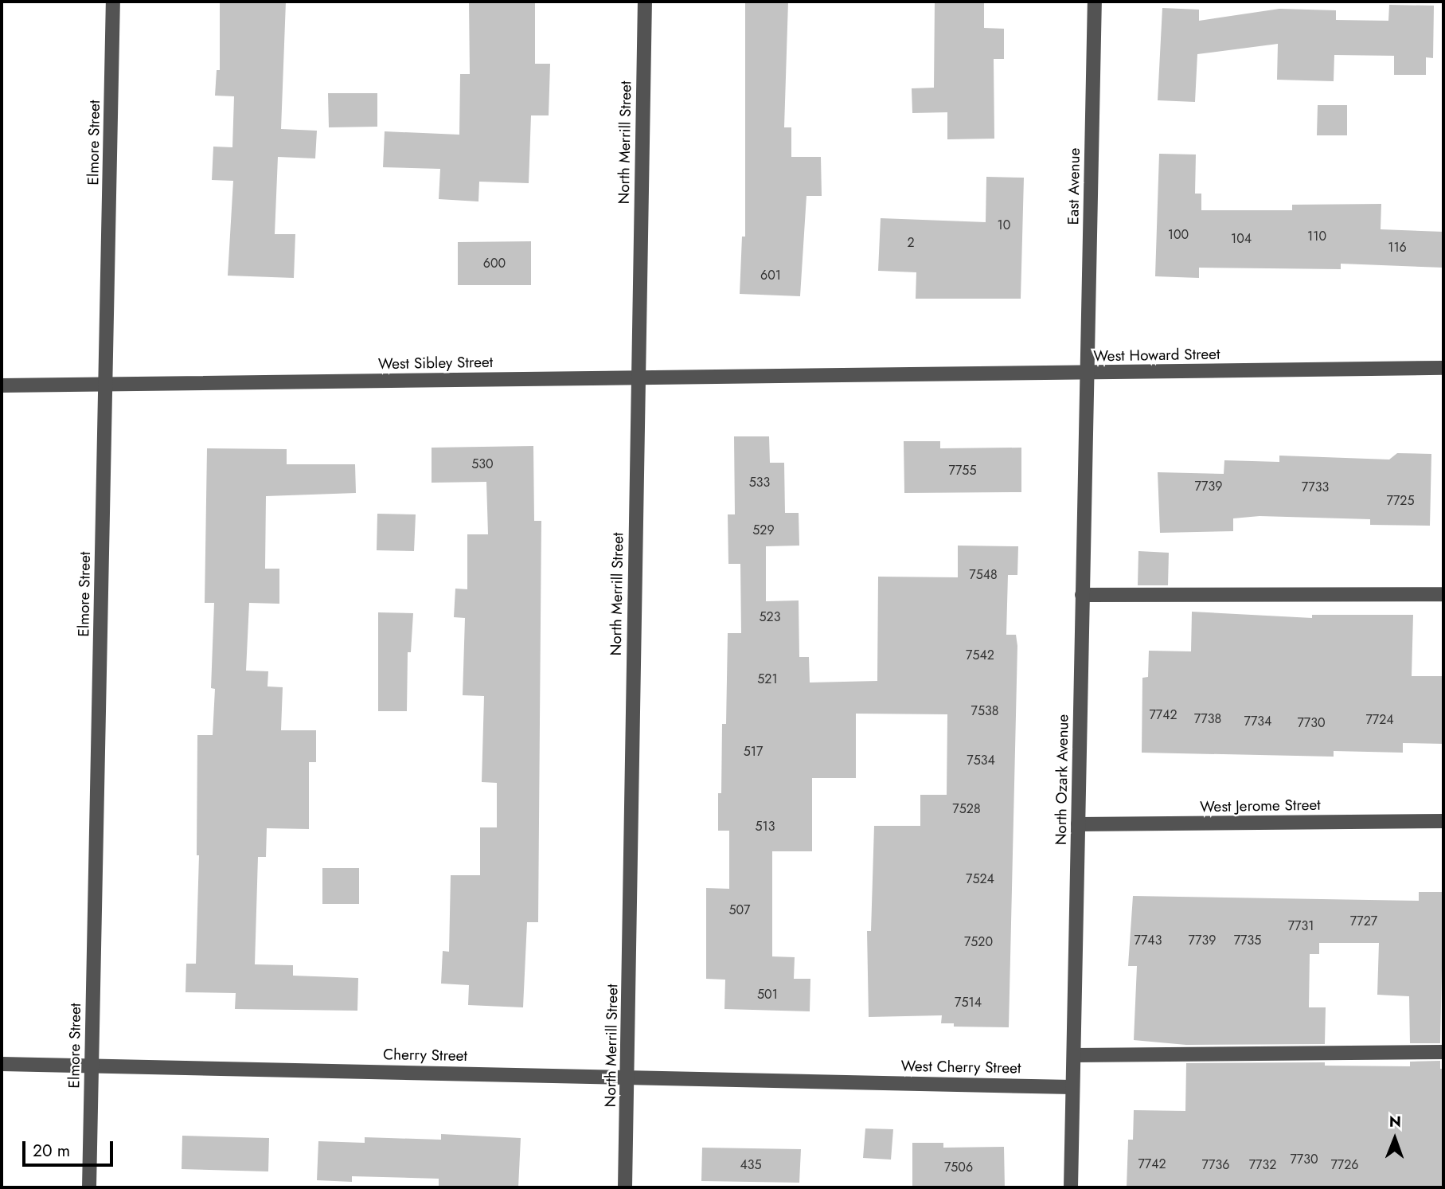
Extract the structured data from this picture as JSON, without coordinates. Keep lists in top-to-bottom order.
{
  "streets": {
    "street": [
      "Elmore Street",
      "North Merrill Street",
      "East Avenue",
      "West Howard Street",
      "West Sibley Street",
      "North Ozark Avenue",
      "West Jerome Street",
      "Cherry Street",
      "West Cherry Street"
    ]
  },
  "crossings": [
    ["Elmore Street", "West Sibley Street"],
    ["Elmore Street", "Cherry Street"],
    ["North Merrill Street", "West Sibley Street"],
    ["North Merrill Street", "Cherry Street"],
    ["East Avenue", "West Howard Street"],
    ["East Avenue", "North Ozark Avenue"],
    ["West Howard Street", "West Sibley Street"],
    ["West Howard Street", "North Ozark Avenue"],
    ["North Ozark Avenue", "West Jerome Street"],
    ["North Ozark Avenue", "West Cherry Street"],
    ["Cherry Street", "West Cherry Street"]
  ],
  "house_numbers": [
    "10",
    "100",
    "110",
    "104",
    "2",
    "116",
    "600",
    "601",
    "530",
    "7755",
    "533",
    "7739",
    "7733",
    "7725",
    "529",
    "7548",
    "523",
    "7542",
    "521",
    "7538",
    "7742",
    "7738",
    "7724",
    "7734",
    "7730",
    "517",
    "7534",
    "7528",
    "513",
    "7524",
    "507",
    "7727",
    "7731",
    "7743",
    "7739",
    "7735",
    "7520",
    "501",
    "7514",
    "7730",
    "7742",
    "435",
    "7736",
    "7732",
    "7726",
    "7506"
  ],
  "scale_bar": "20 m",
  "north": "top"
}
